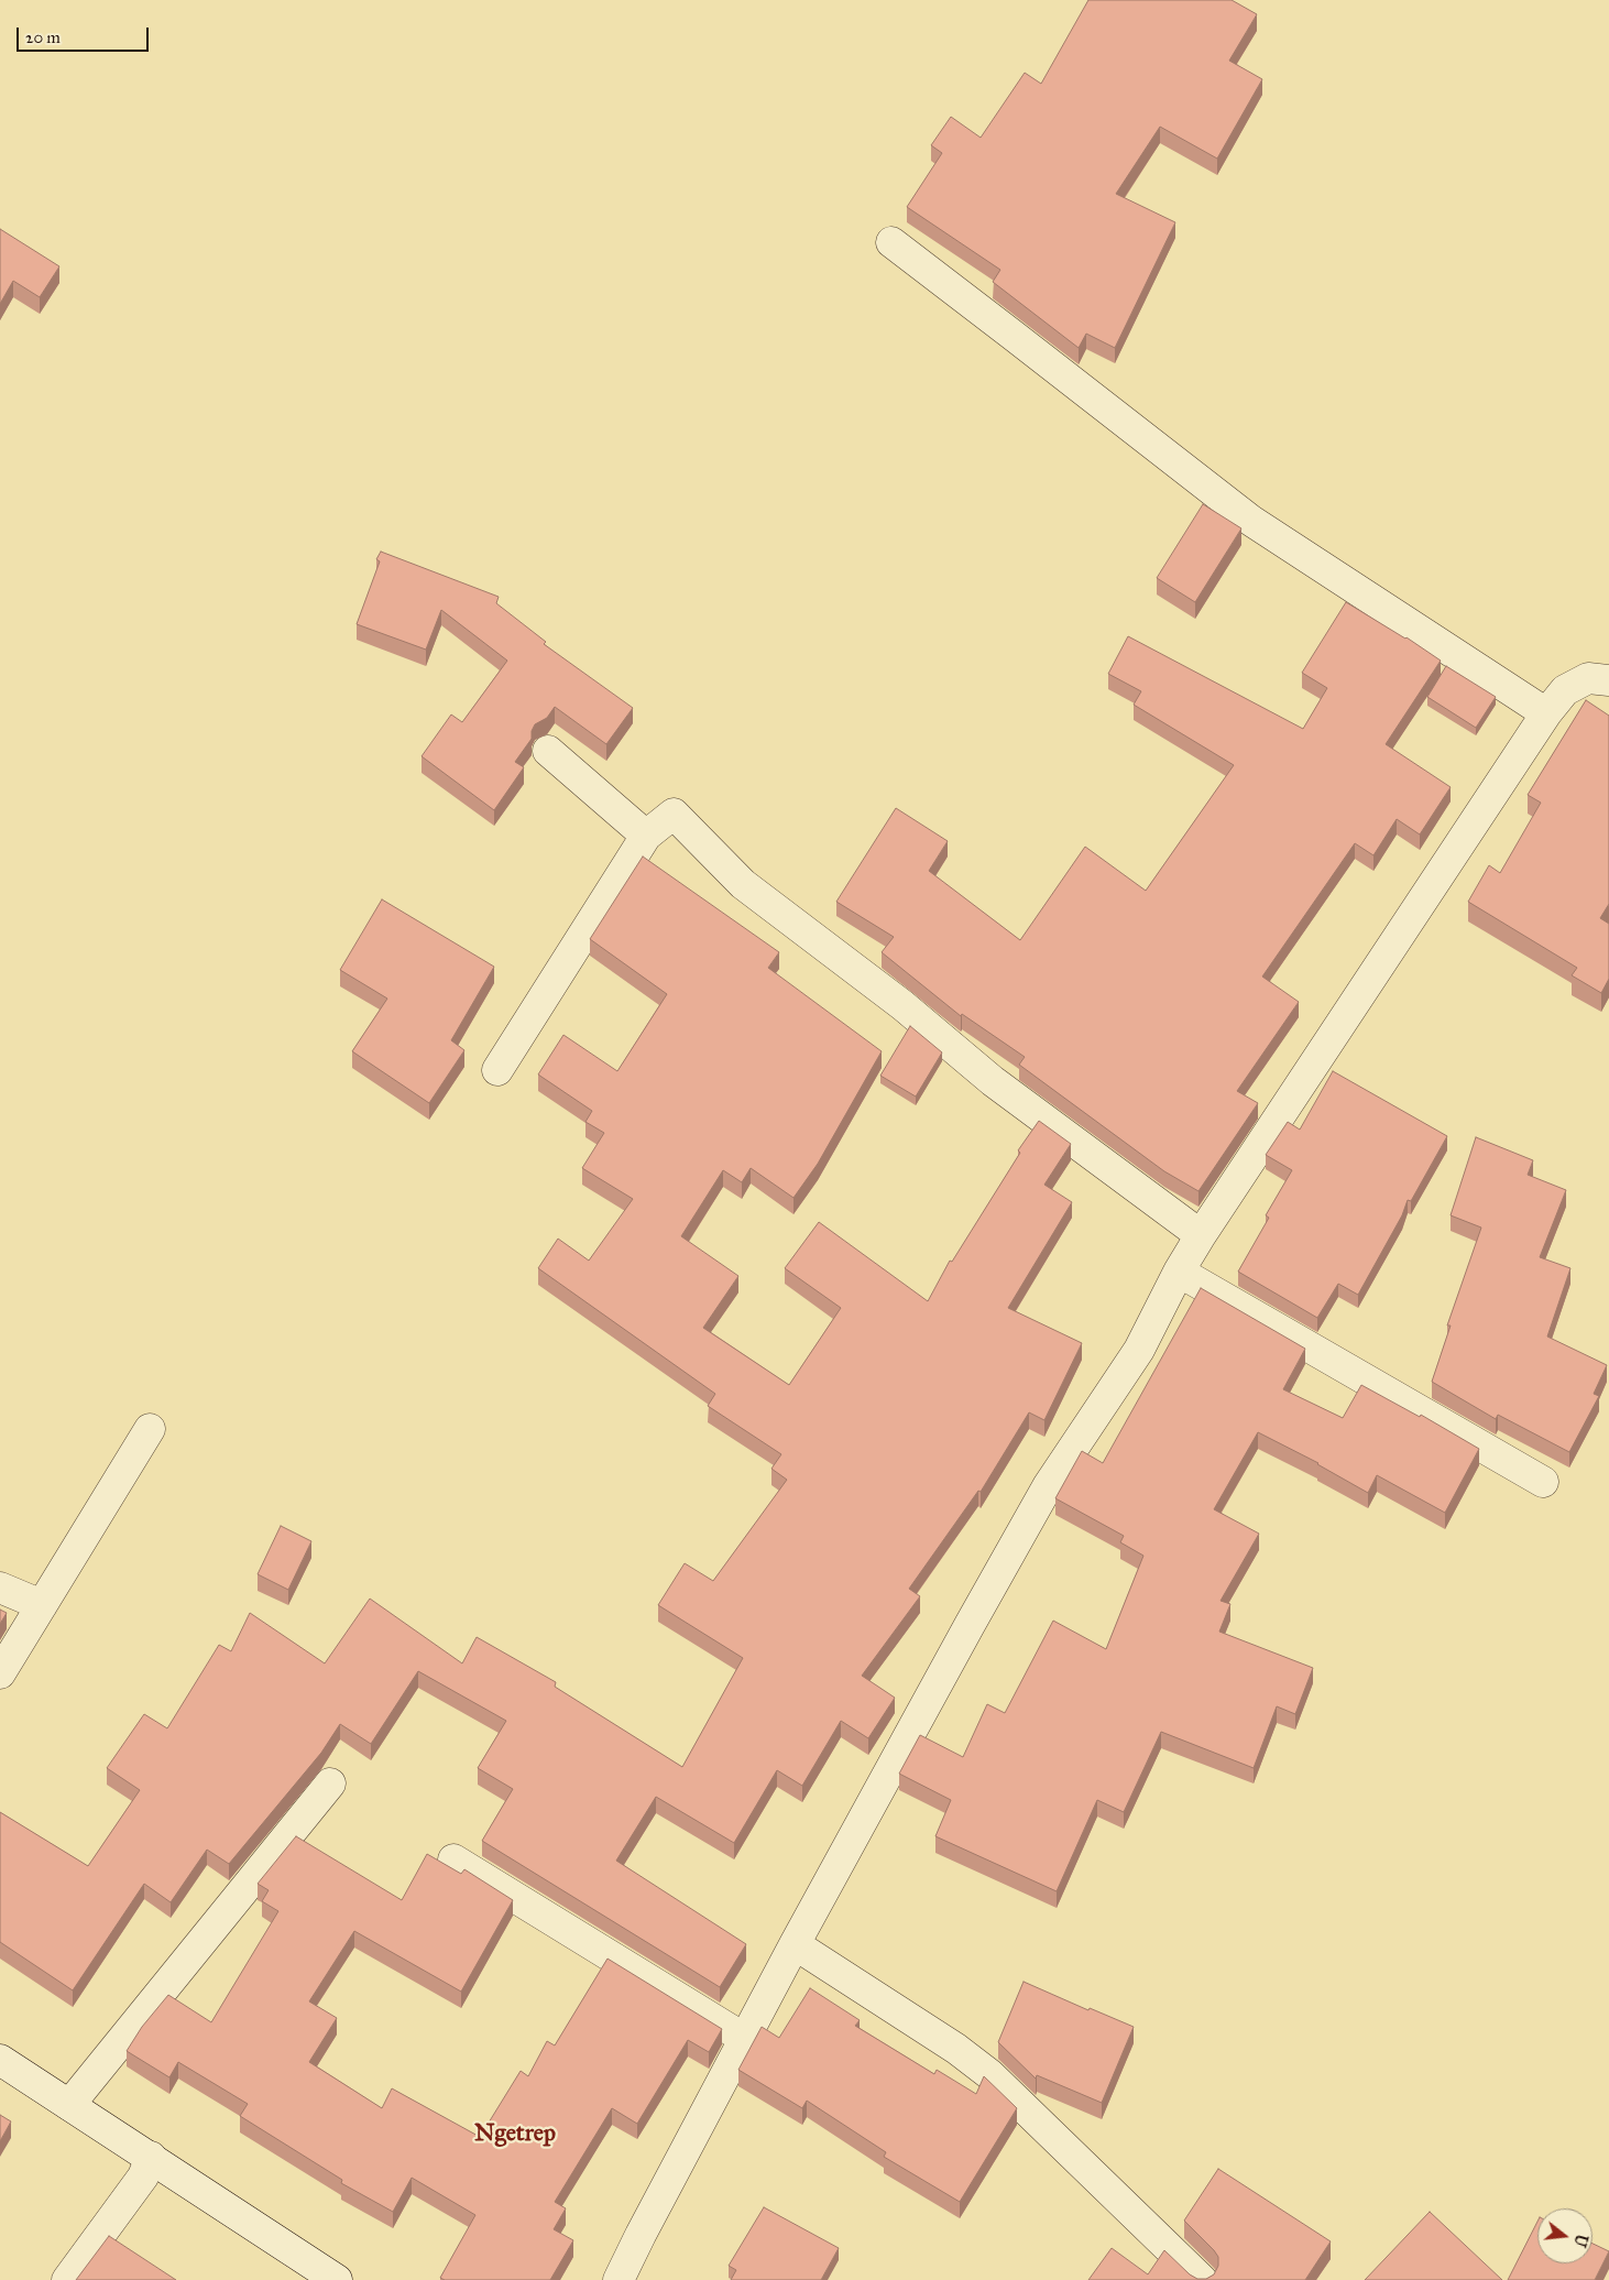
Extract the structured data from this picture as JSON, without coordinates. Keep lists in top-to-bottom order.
{
  "districts": ["Ngetrep"],
  "scale_bar": "20 m",
  "north": "right"
}
